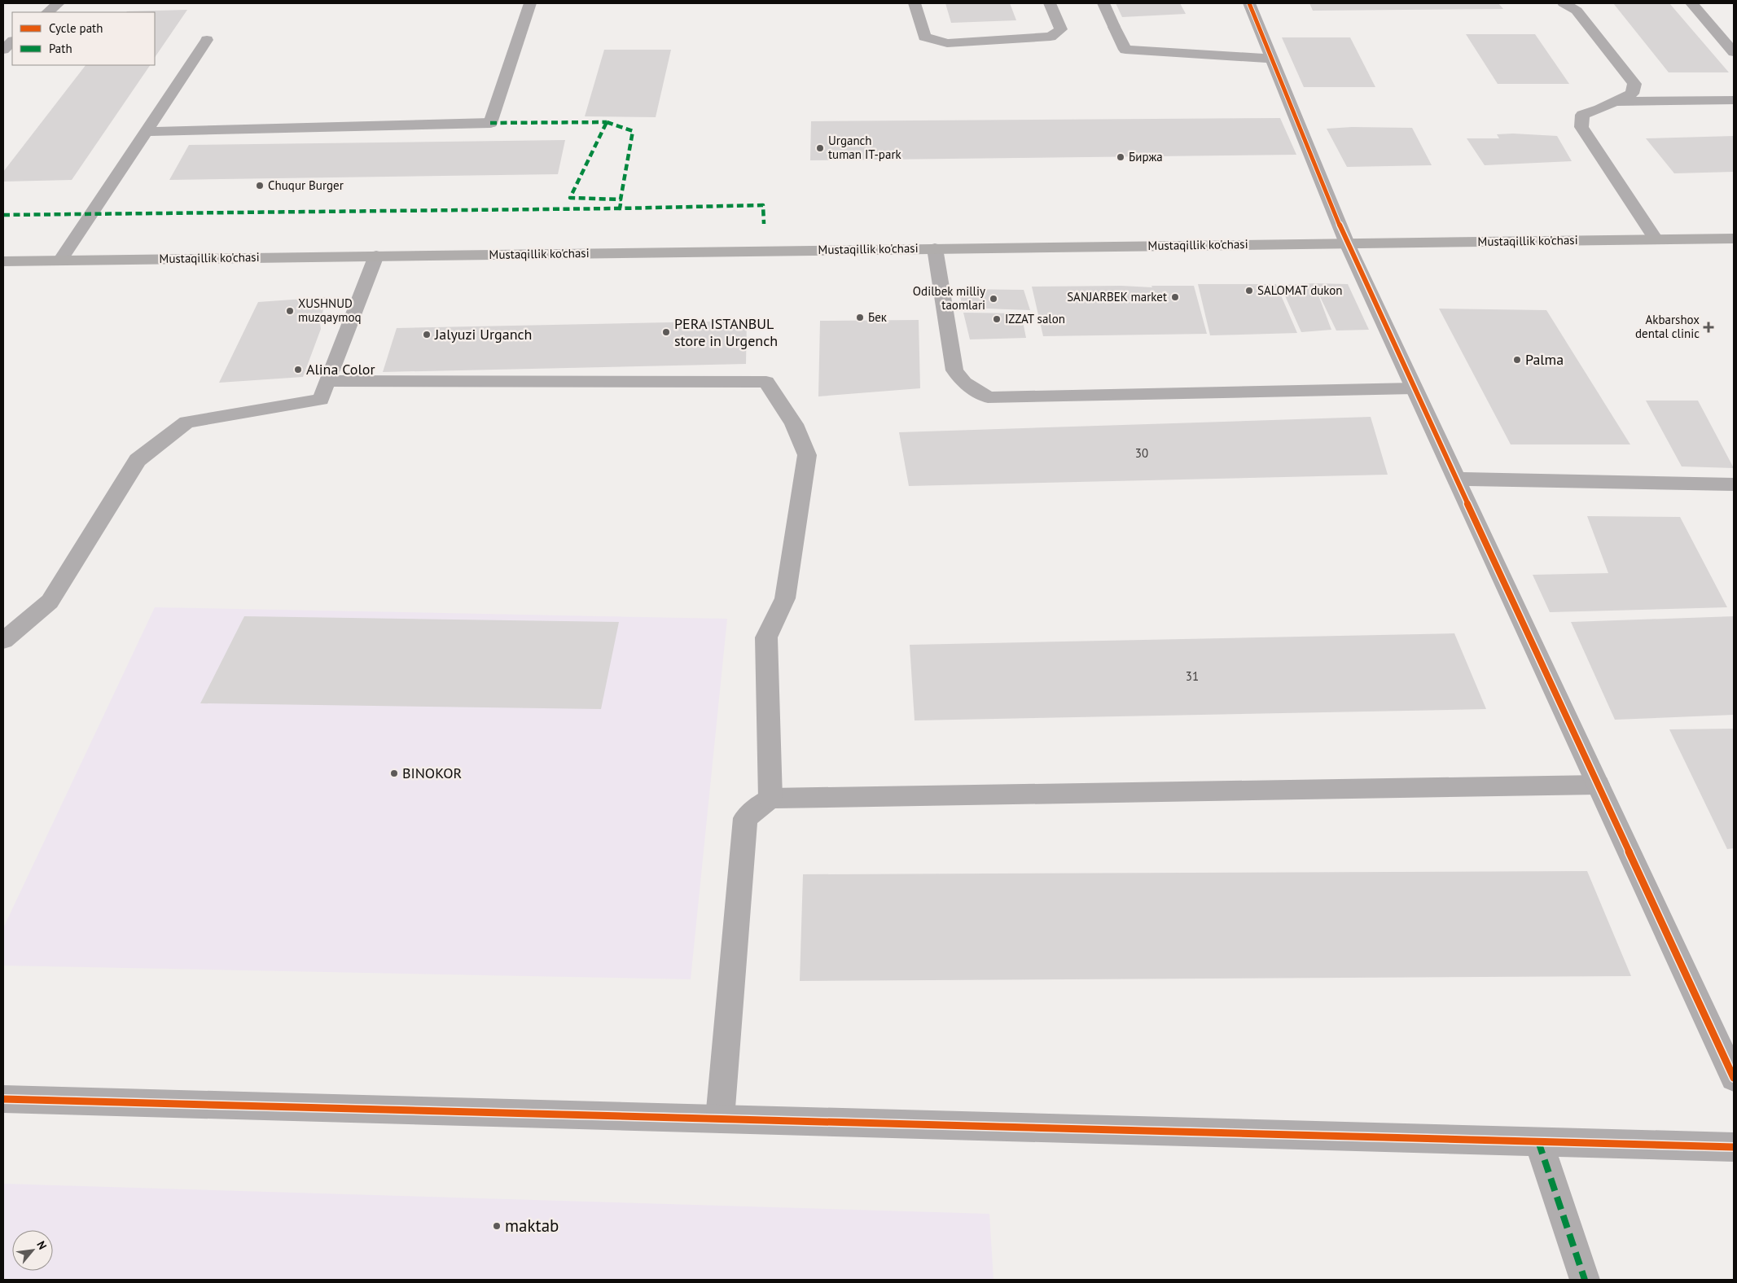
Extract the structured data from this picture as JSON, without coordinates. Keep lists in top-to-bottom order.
{
  "streets": {
    "main road": ["Mustaqillik ko'chasi"]
  },
  "places": {
    "other": [
      "Urganch tuman IT-park",
      "Биржа",
      "Chuqur Burger",
      "SALOMAT dukon",
      "SANJARBEK market",
      "Odilbek milliy taomlari",
      "XUSHNUD muzqaymoq",
      "Бек",
      "IZZAT salon",
      "PERA ISTANBUL store in Urgench",
      "Jalyuzi Urganch",
      "Palma",
      "Alina Color",
      "BINOKOR",
      "maktab"
    ],
    "health": ["Akbarshox dental clinic"]
  },
  "house_numbers": ["30", "31"],
  "legend": ["Cycle path", "Path"],
  "north": "top right"
}
